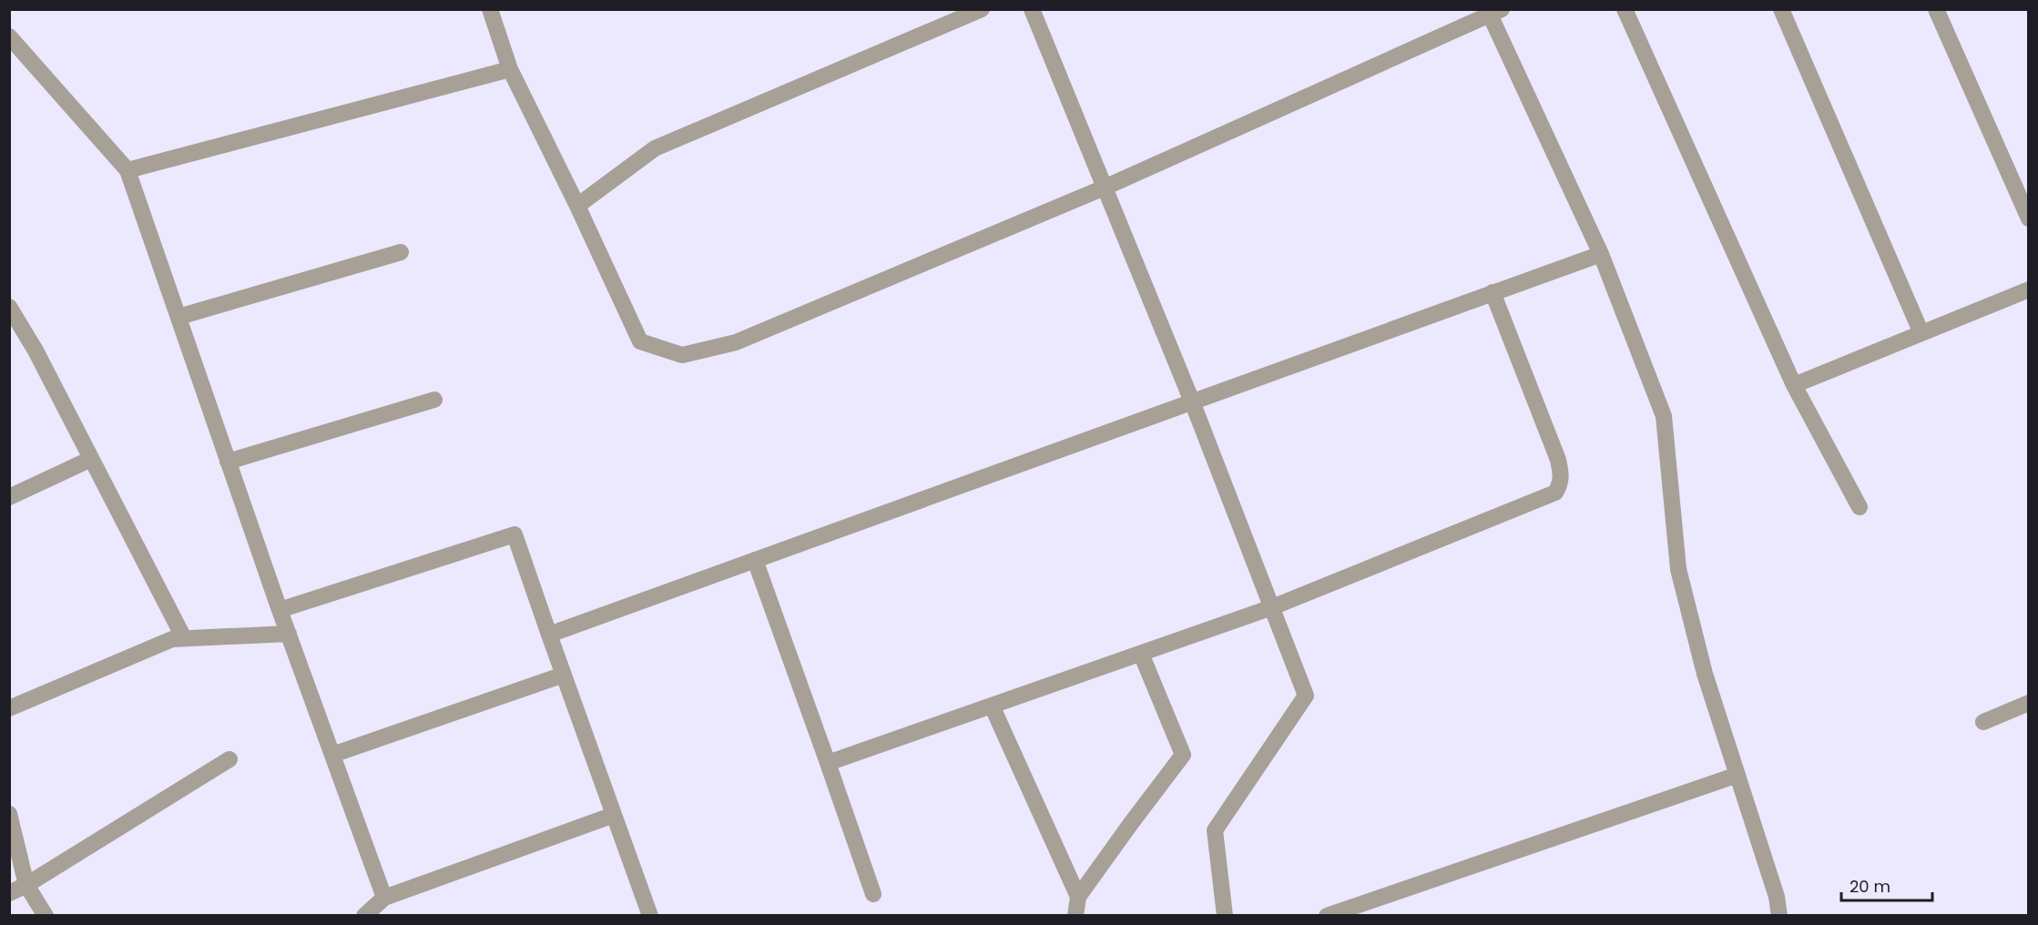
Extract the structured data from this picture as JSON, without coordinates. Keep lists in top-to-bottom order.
{
  "scale_bar": "20 m"
}
